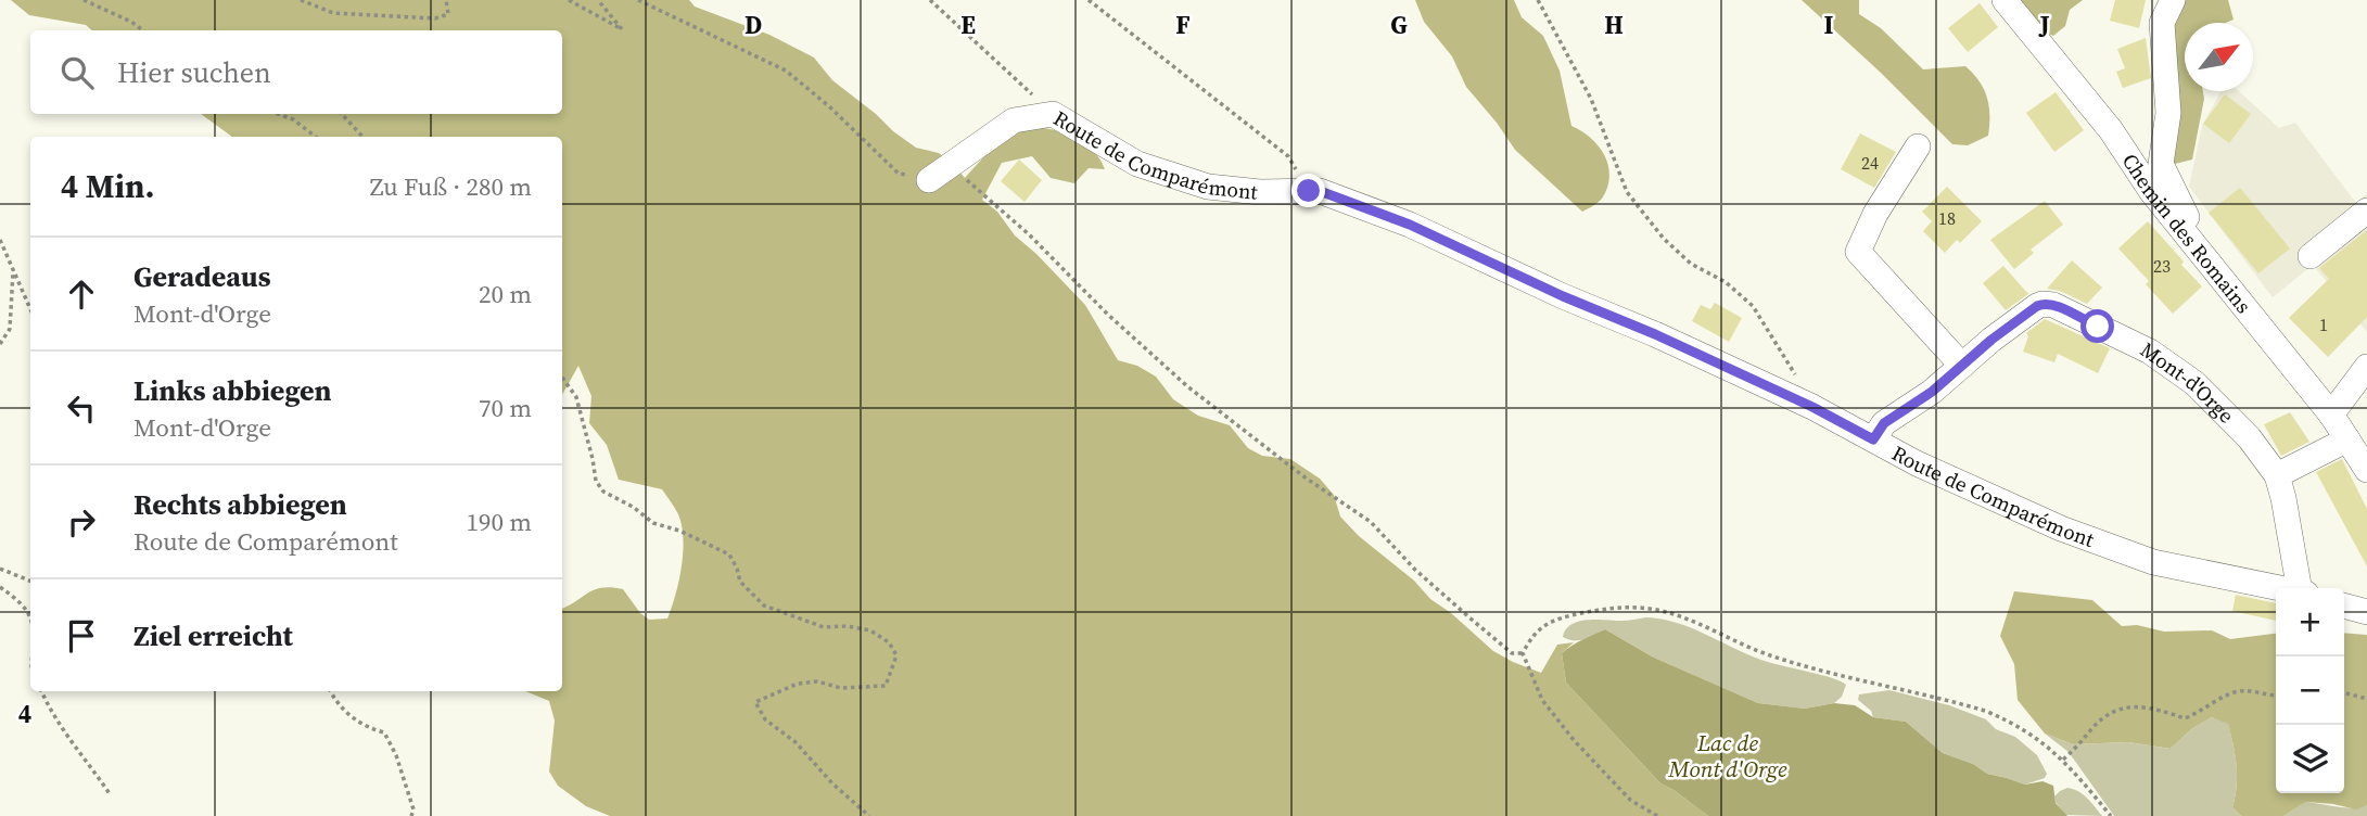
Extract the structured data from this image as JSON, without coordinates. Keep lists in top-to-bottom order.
{
  "streets": {
    "street": ["Route de Comparémont", "Chemin des Romains", "Mont-d'Orge"]
  },
  "crossings": [
    ["Route de Comparémont", "Mont-d'Orge"]
  ],
  "water": ["Lac de Mont d'Orge"],
  "house_numbers": [
    "24",
    "18",
    "23",
    "1"
  ],
  "north": "top right",
  "page": {
    "search": "Hier suchen",
    "heading": ["4 Min.", "Zu Fuß · 280 m"],
    "list": [
      ["Geradeaus", "Mont-d'Orge", "20 m"],
      ["Links abbiegen", "Mont-d'Orge", "70 m"],
      ["Rechts abbiegen", "Route de Comparémont", "190 m"],
      "Ziel erreicht"
    ],
    "map_buttons": ["+", "−"]
  },
  "grid": {
    "columns": [
      "D",
      "E",
      "F",
      "G",
      "H",
      "I",
      "J"
    ],
    "rows": ["4"]
  }
}
